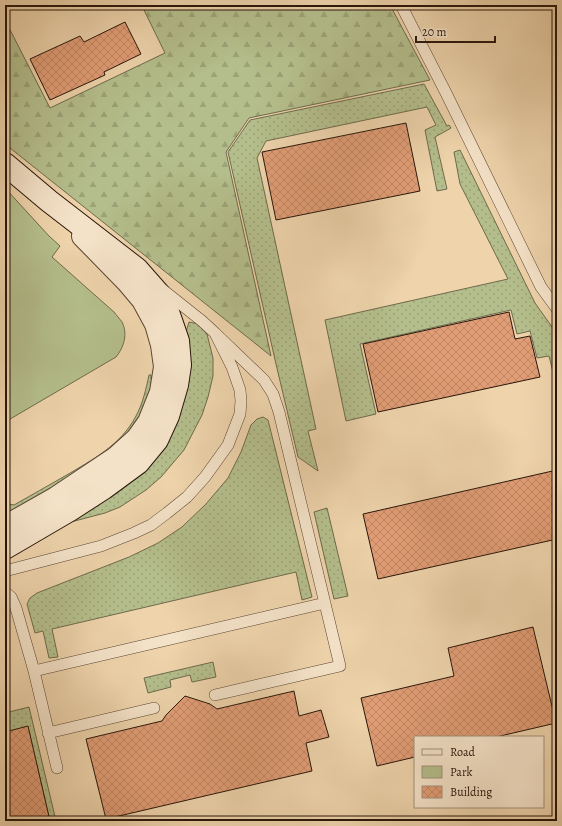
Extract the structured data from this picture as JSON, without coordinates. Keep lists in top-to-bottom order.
{
  "legend": ["Road", "Park", "Building"],
  "scale_bar": "20 m"
}
